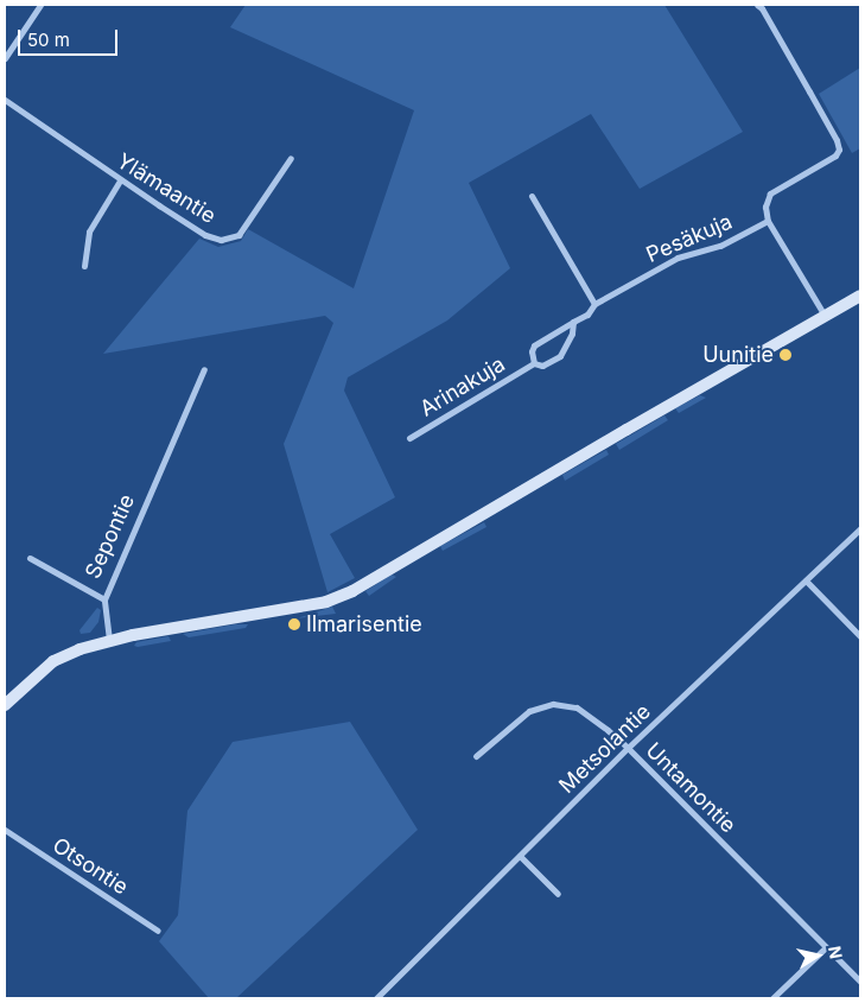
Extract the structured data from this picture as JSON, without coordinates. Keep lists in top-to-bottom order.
{
  "streets": {
    "street": [
      "Ylämaantie",
      "Pesäkuja",
      "Arinakuja",
      "Sepontie",
      "Metsolantie",
      "Untamontie",
      "Otsontie"
    ]
  },
  "crossings": [
    ["Pesäkuja", "Arinakuja"],
    ["Metsolantie", "Untamontie"]
  ],
  "places": ["Uunitie", "Ilmarisentie"],
  "scale_bar": "50 m",
  "north": "right"
}
